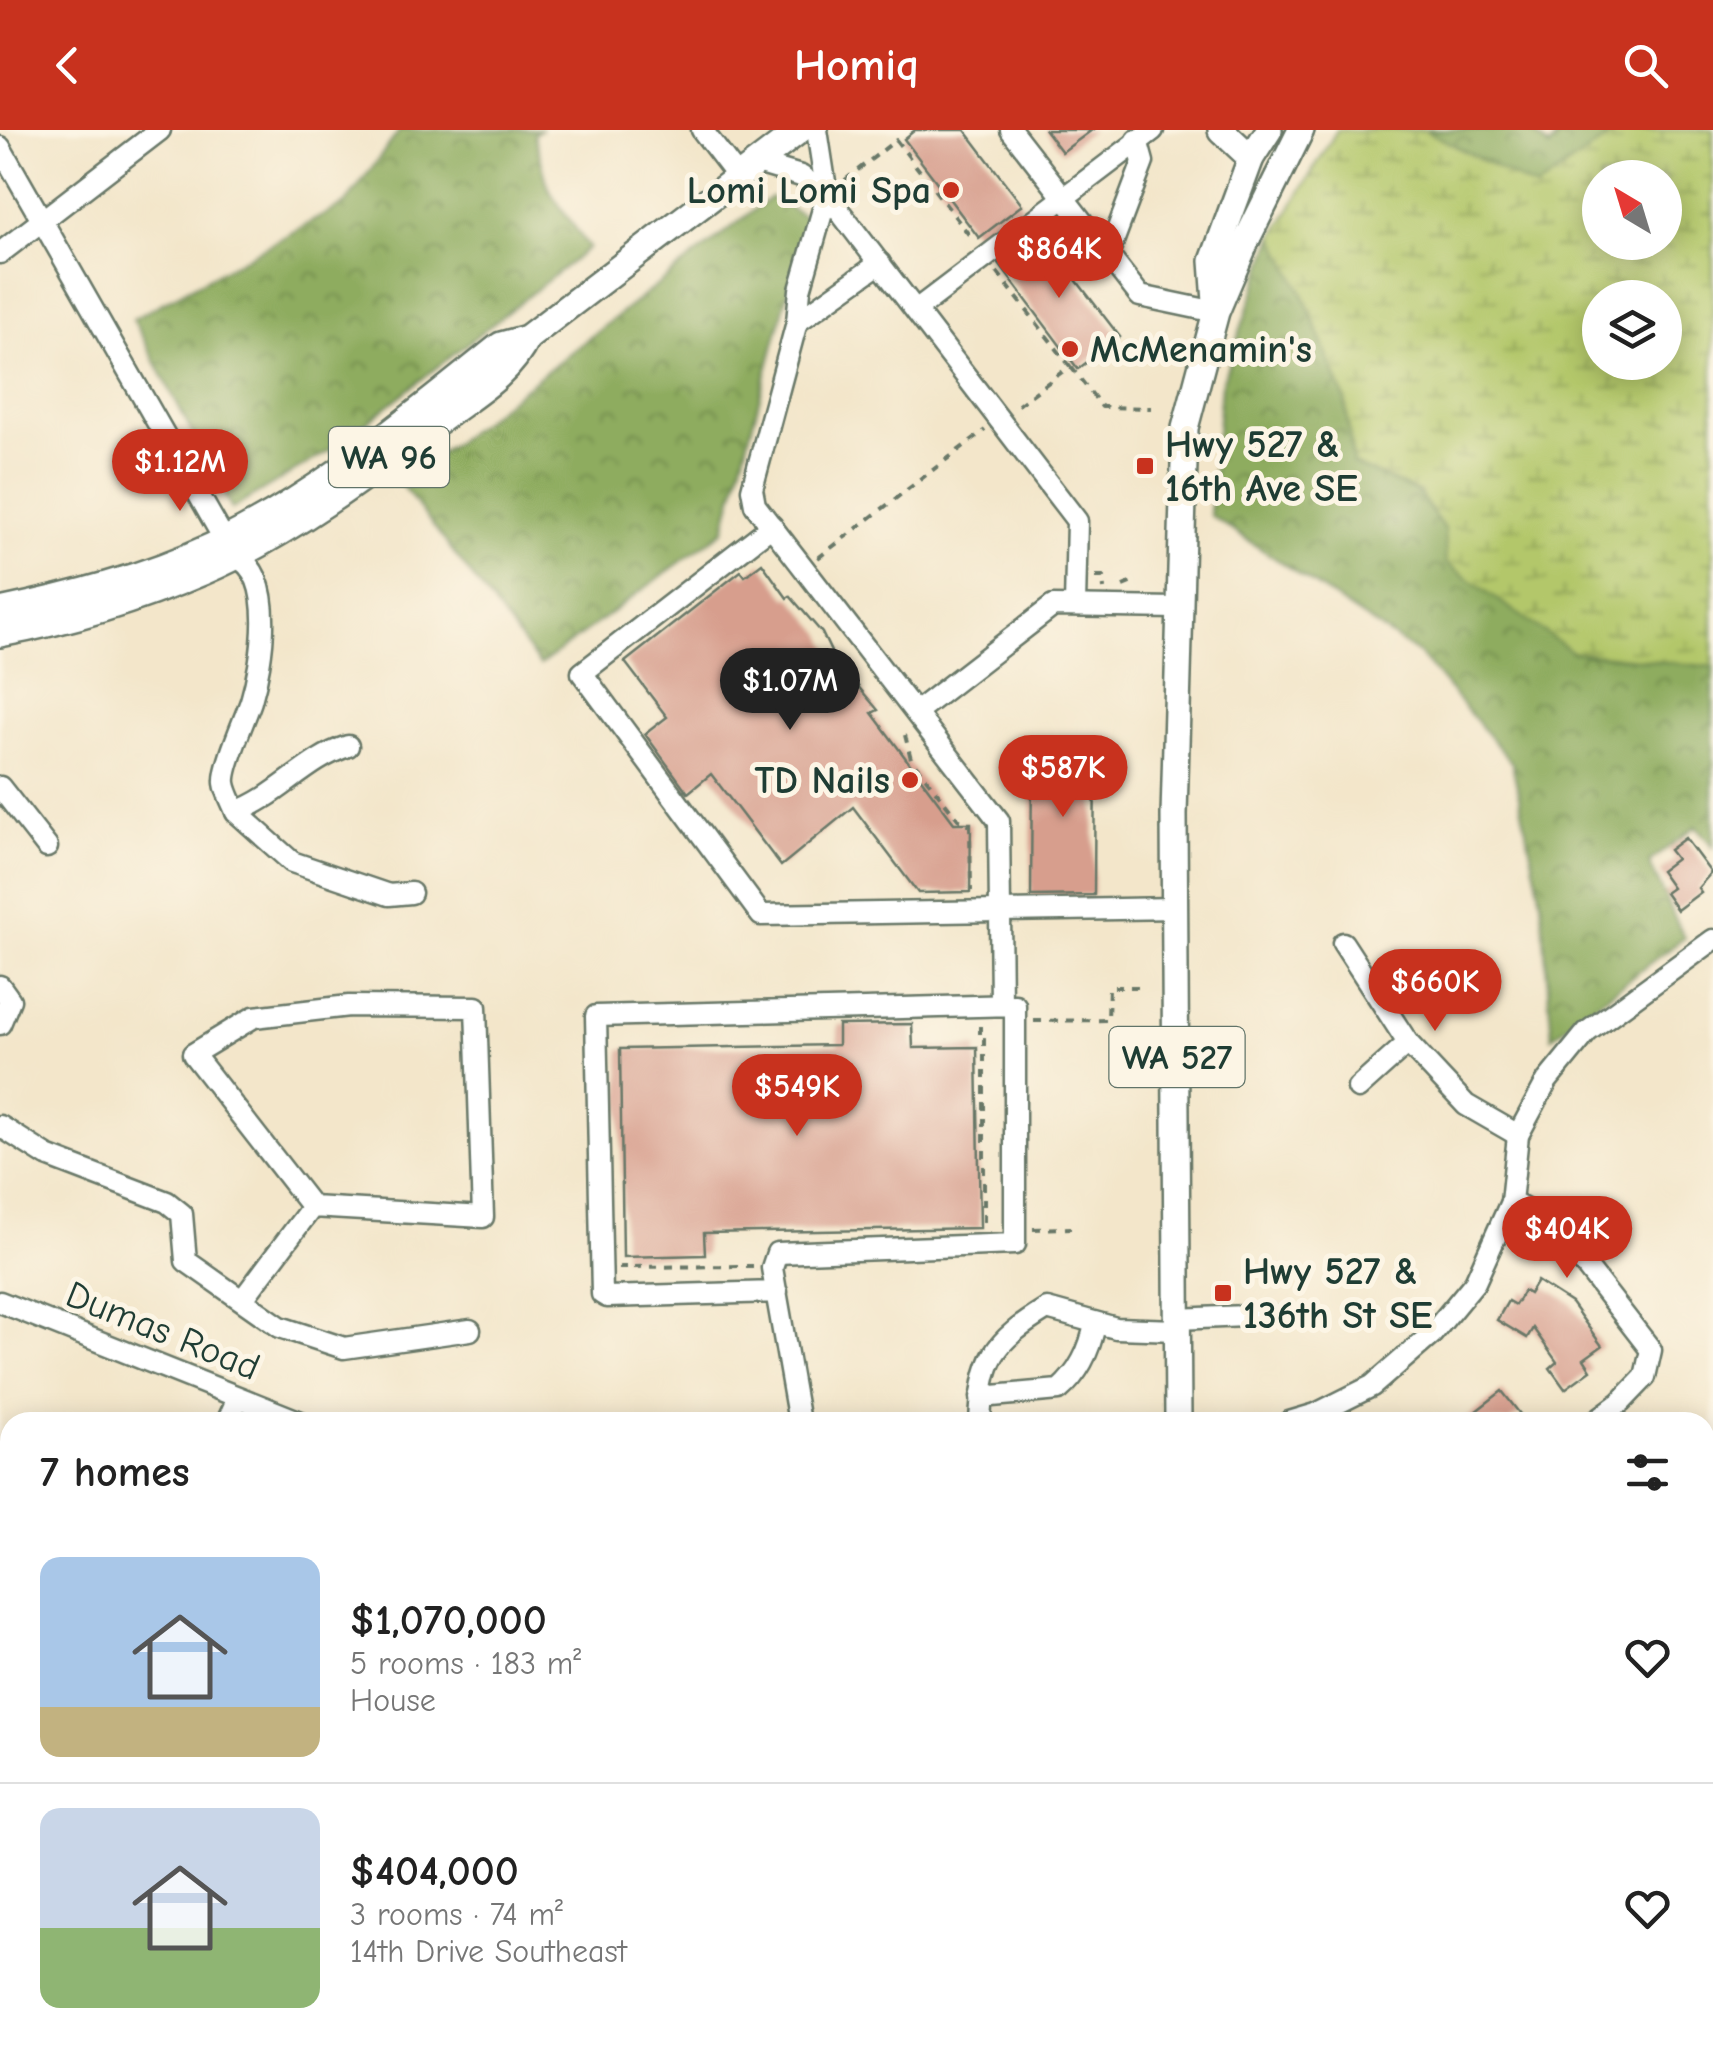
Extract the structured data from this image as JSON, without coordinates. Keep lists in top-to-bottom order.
{
  "streets": {
    "main road": ["WA 96", "WA 527"],
    "street": ["Dumas Road"]
  },
  "places": {
    "other": ["Lomi Lomi Spa", "McMenamin's", "TD Nails"],
    "transit": ["Hwy 527 & 16th Ave SE", "Hwy 527 & 136th St SE"]
  },
  "north": "top left",
  "page": {
    "header": "Homiq",
    "price": [
      "$864K",
      "$1.12M",
      "$1.07M",
      "$587K",
      "$660K",
      "$549K",
      "$404K"
    ],
    "heading": "7 homes",
    "list": [
      {
        "name": "$1,070,000",
        "note": "5 rooms · 183 m² · House"
      },
      {
        "name": "$404,000",
        "note": "3 rooms · 74 m² · 14th Drive Southeast"
      }
    ]
  }
}
